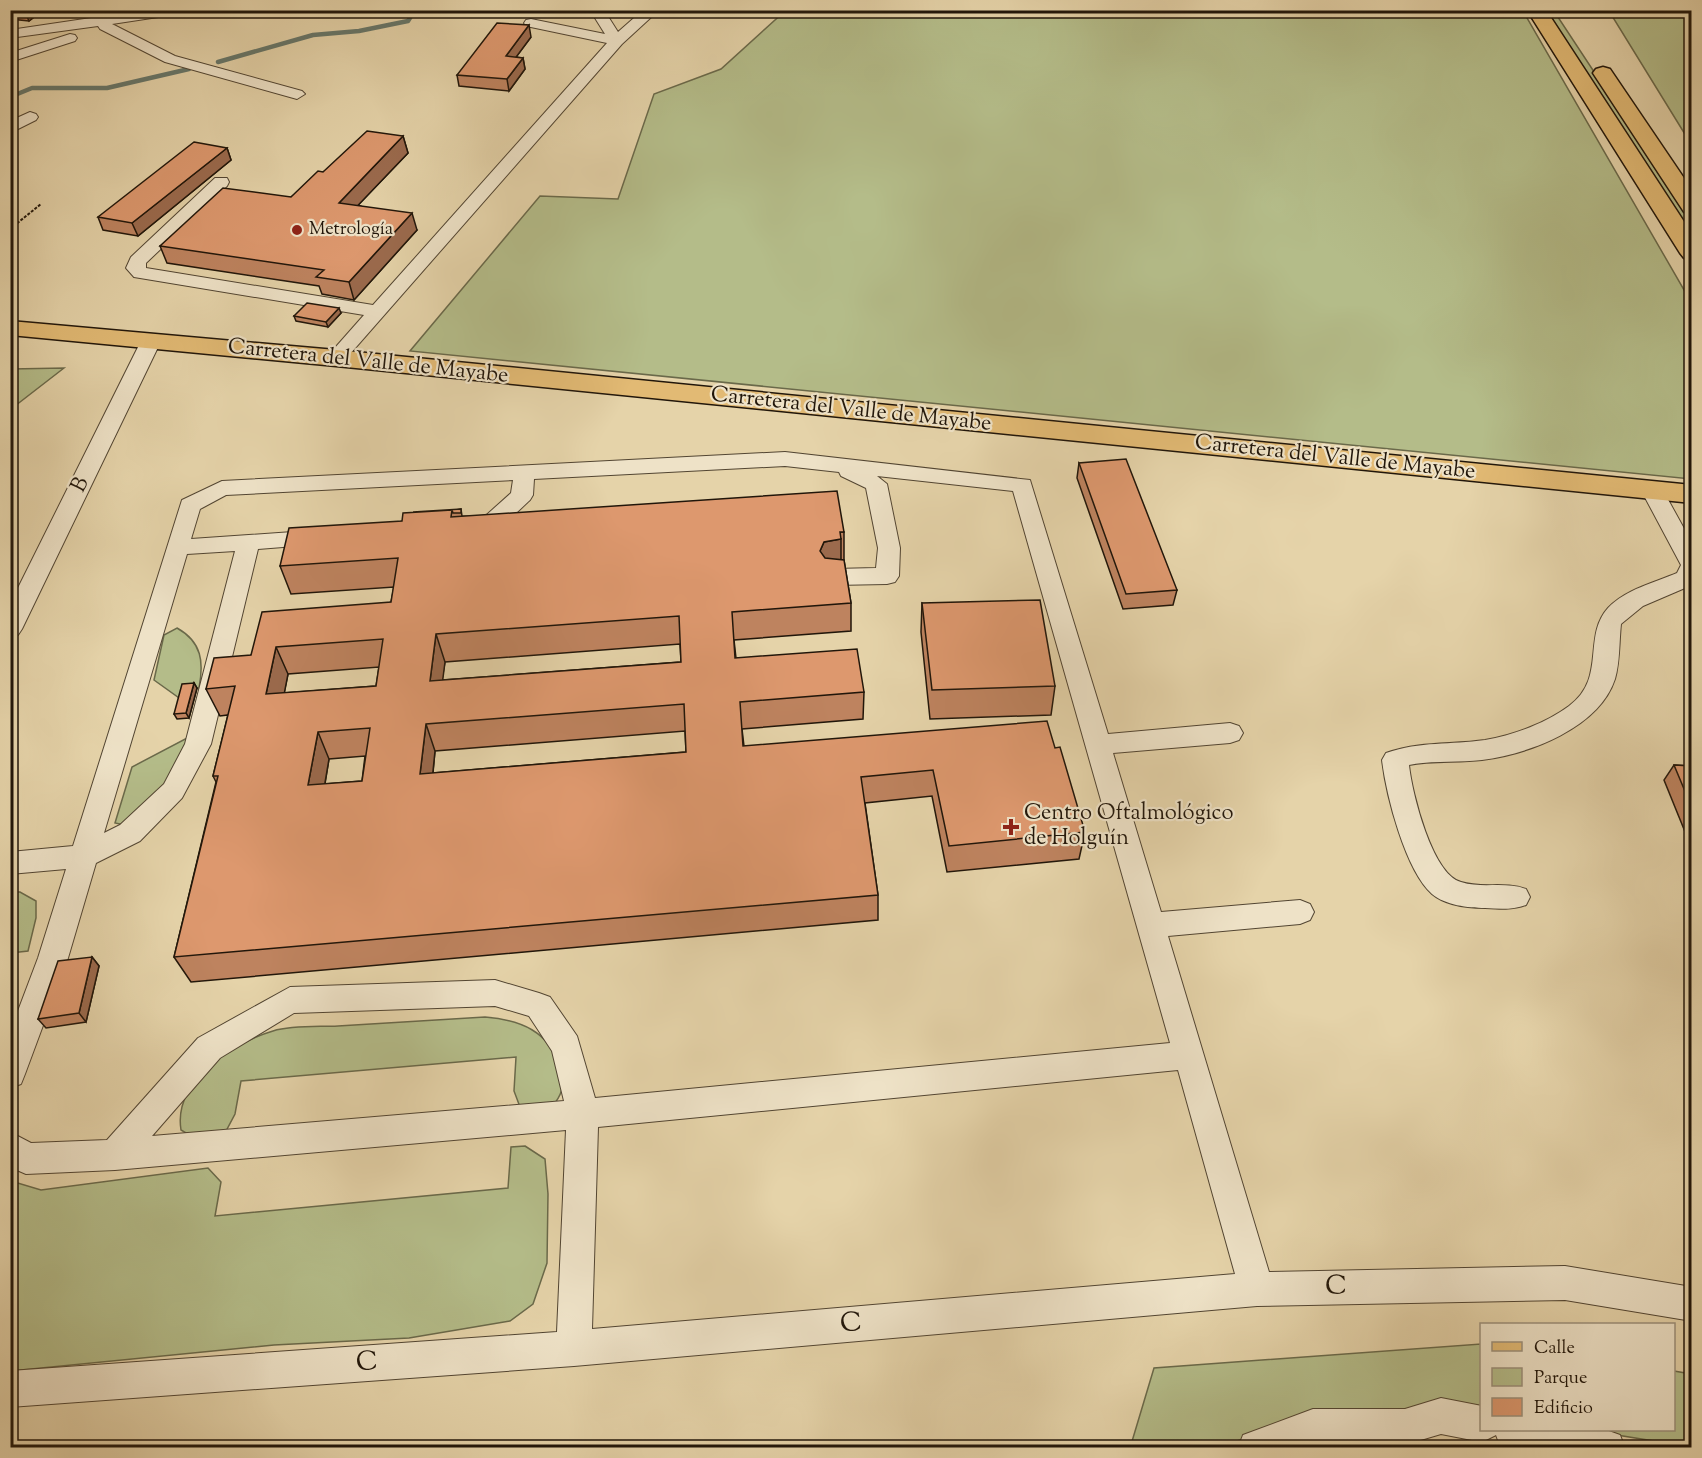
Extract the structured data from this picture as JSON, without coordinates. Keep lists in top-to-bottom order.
{
  "streets": {
    "main road": ["Carretera del Valle de Mayabe"],
    "street": ["B", "C"]
  },
  "crossings": [
    ["Carretera del Valle de Mayabe", "B"]
  ],
  "places": {
    "other": ["Metrología"],
    "health": ["Centro Oftalmológico de Holguín"]
  },
  "legend": ["Calle", "Parque", "Edificio"]
}
